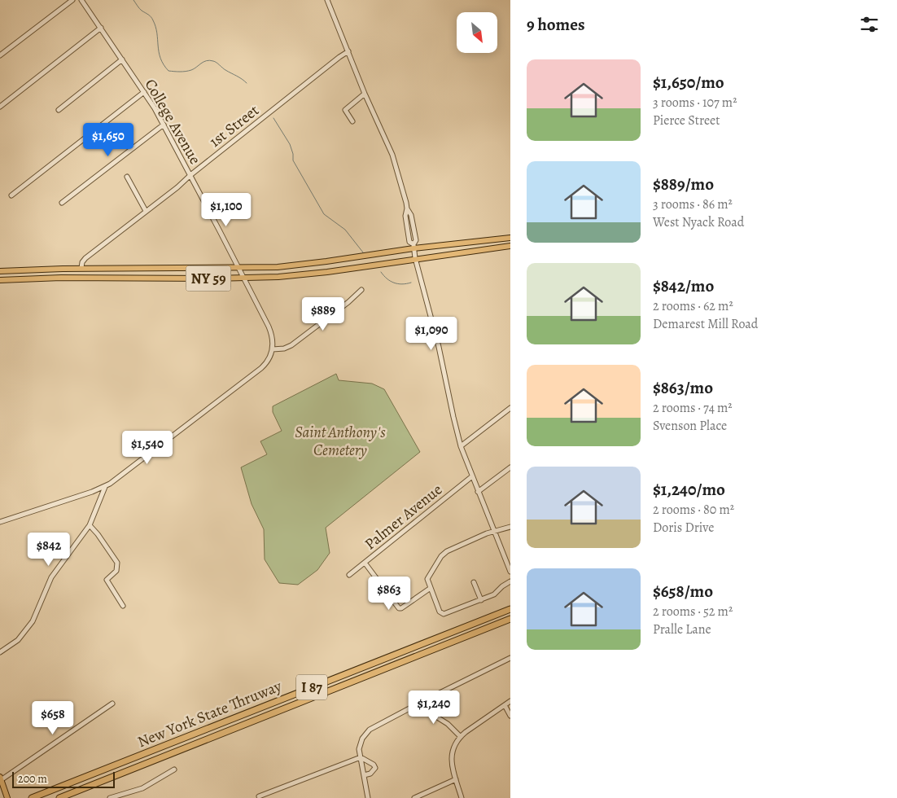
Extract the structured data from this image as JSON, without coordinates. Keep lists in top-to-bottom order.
{
  "streets": {
    "highway": ["I 87", "New York State Thruway"],
    "main road": ["NY 59"],
    "street": ["College Avenue", "1st Street", "Palmer Avenue"]
  },
  "crossings": [
    ["College Avenue", "1st Street"],
    ["College Avenue", "NY 59"],
    ["1st Street", "NY 59"]
  ],
  "parks": ["Saint Anthony's Cemetery"],
  "scale_bar": "200 m",
  "north": "bottom right",
  "page": {
    "heading": "9 homes",
    "list": [
      {
        "name": "$1,650/mo",
        "note": "3 rooms · 107 m² · Pierce Street"
      },
      {
        "name": "$889/mo",
        "note": "3 rooms · 86 m² · West Nyack Road"
      },
      {
        "name": "$842/mo",
        "note": "2 rooms · 62 m² · Demarest Mill Road"
      },
      {
        "name": "$863/mo",
        "note": "2 rooms · 74 m² · Svenson Place"
      },
      {
        "name": "$1,240/mo",
        "note": "2 rooms · 80 m² · Doris Drive"
      },
      {
        "name": "$658/mo",
        "note": "2 rooms · 52 m² · Pralle Lane"
      }
    ],
    "price": [
      "$1,650",
      "$1,100",
      "$889",
      "$1,090",
      "$1,540",
      "$842",
      "$863",
      "$1,240",
      "$658"
    ],
    "scale": "200 m"
  }
}
